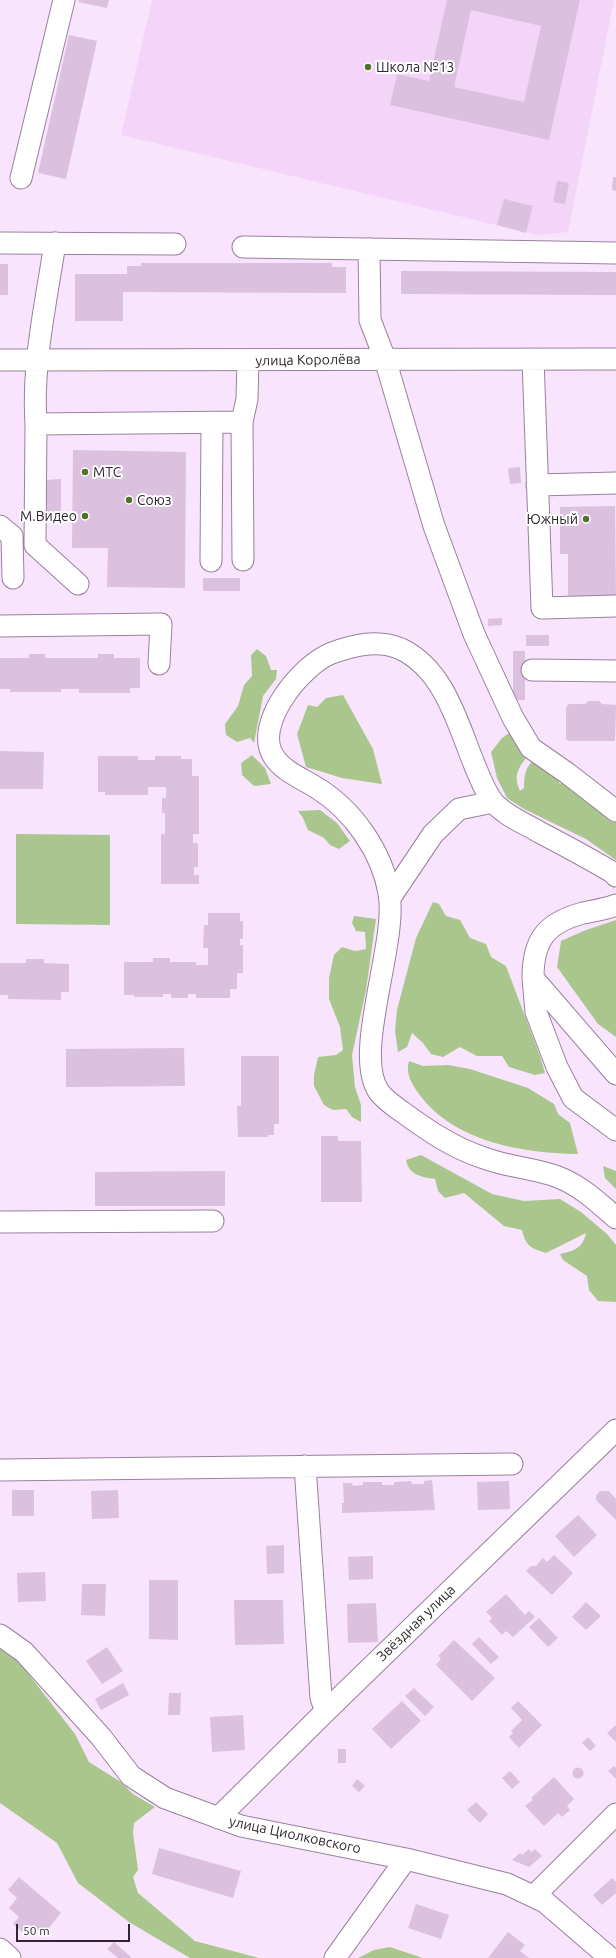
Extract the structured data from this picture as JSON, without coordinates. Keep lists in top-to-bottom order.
{
  "streets": {
    "street": ["улица Королёва", "Звёздная улица", "улица Циолковского"]
  },
  "crossings": [
    ["Звёздная улица", "улица Циолковского"]
  ],
  "places": [
    "Школа №13",
    "МТС",
    "Союз",
    "М.Видео",
    "Южный"
  ],
  "scale_bar": "50 m"
}
